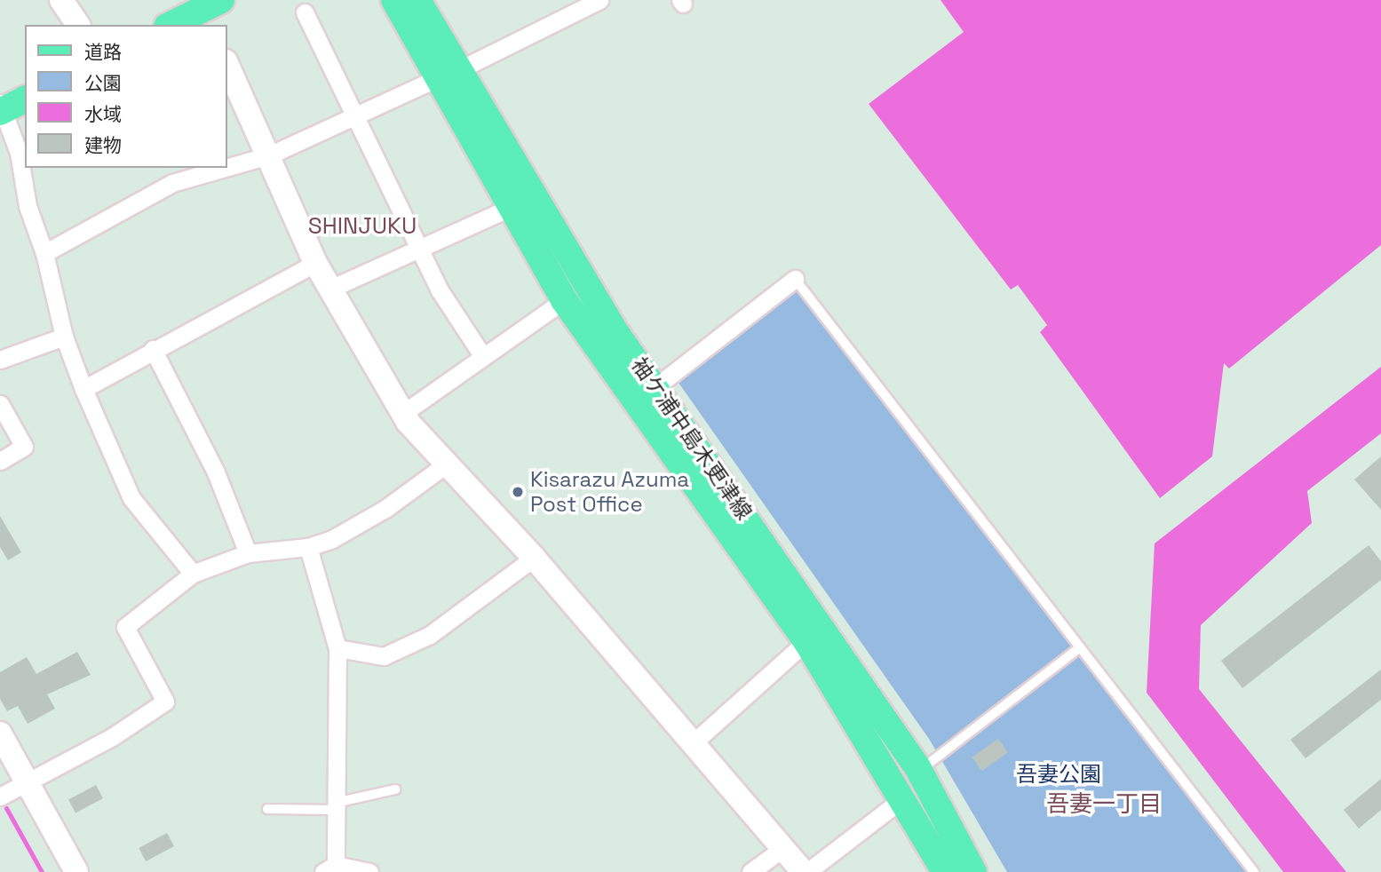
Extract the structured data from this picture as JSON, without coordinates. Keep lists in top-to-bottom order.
{
  "streets": {
    "main road": ["袖ケ浦中島木更津線"]
  },
  "districts": ["SHINJUKU", "吾妻一丁目"],
  "parks": ["吾妻公園"],
  "places": ["Kisarazu Azuma Post Office"],
  "legend": [
    "道路",
    "公園",
    "水域",
    "建物"
  ]
}
